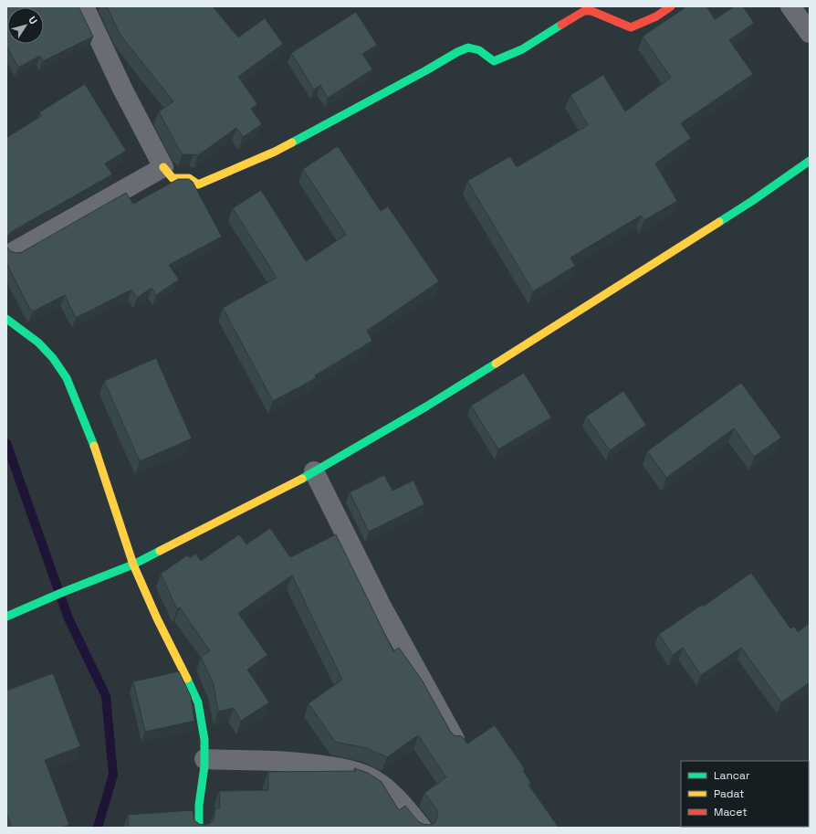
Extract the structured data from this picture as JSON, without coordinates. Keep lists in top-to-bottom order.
{
  "legend": ["Lancar", "Padat", "Macet"],
  "north": "top right"
}
